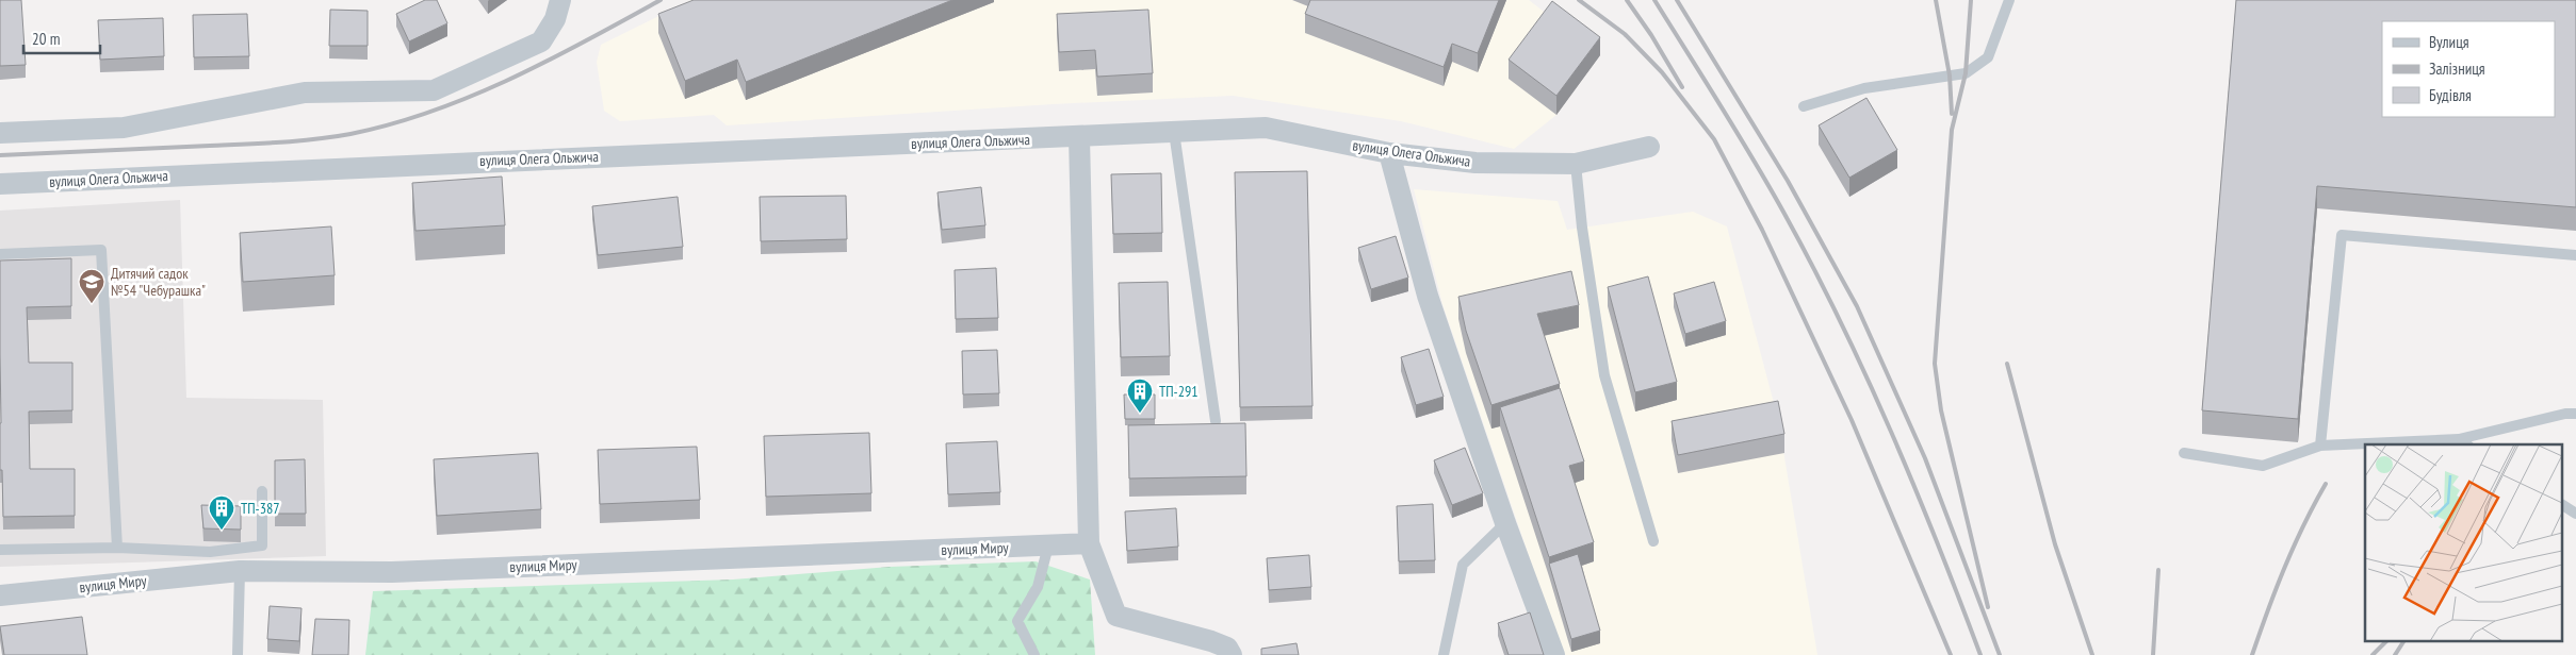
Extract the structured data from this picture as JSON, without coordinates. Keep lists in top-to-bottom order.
{
  "streets": {
    "street": ["вулиця Олега Ольжича", "вулиця Миру"]
  },
  "places": {
    "school or university": ["Дитячий садок №54 \"Чебурашка\""],
    "building": ["ТП-291", "ТП-387"]
  },
  "legend": ["Вулиця", "Залізниця", "Будівля"],
  "scale_bar": "20 m"
}
